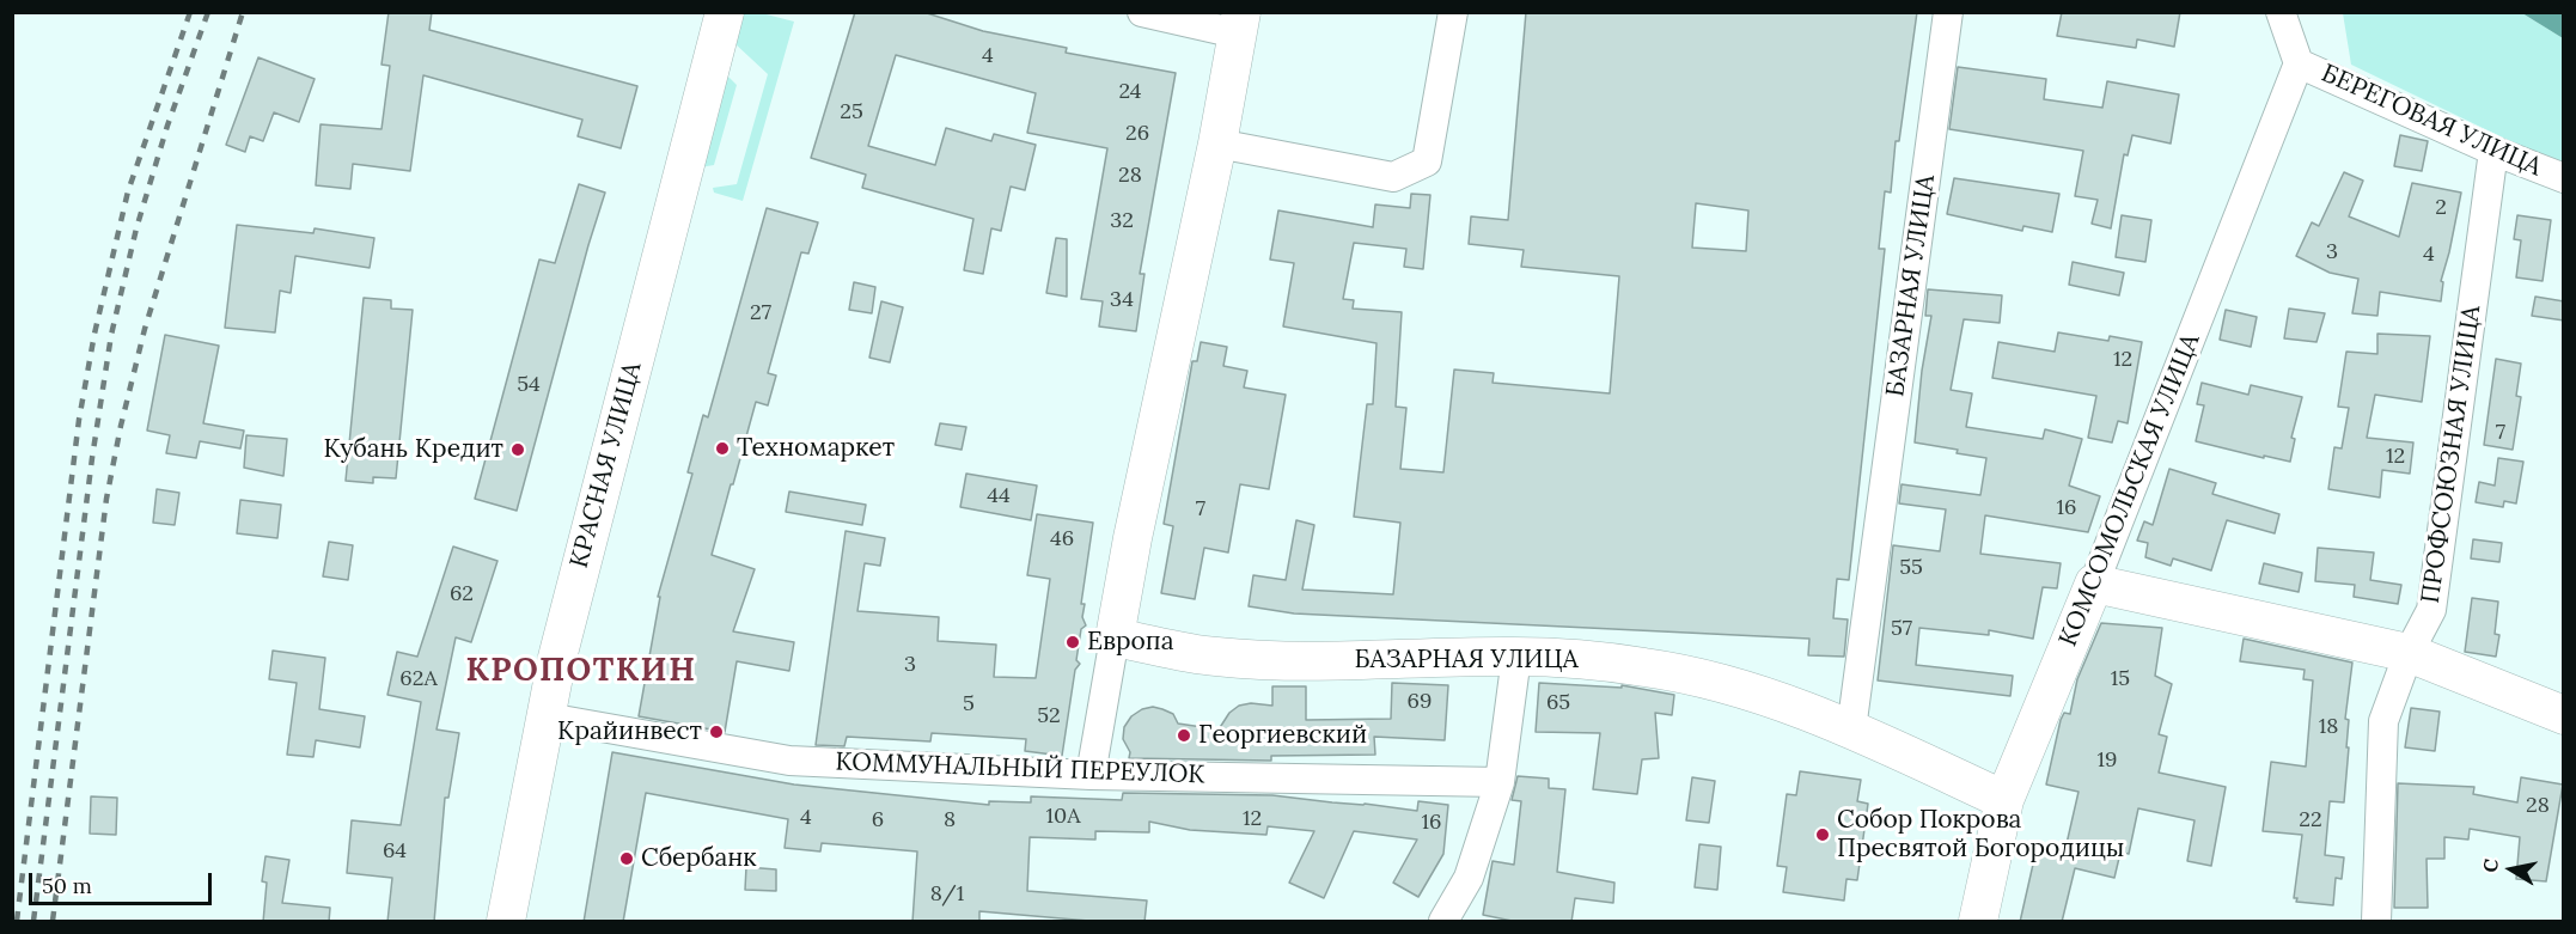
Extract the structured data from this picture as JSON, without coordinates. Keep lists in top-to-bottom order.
{
  "streets": {
    "main road": ["БАЗАРНАЯ УЛИЦА", "КРАСНАЯ УЛИЦА", "КОМСОМОЛЬСКАЯ УЛИЦА"],
    "street": ["БЕРЕГОВАЯ УЛИЦА", "ПРОФСОЮЗНАЯ УЛИЦА", "КОММУНАЛЬНЫЙ ПЕРЕУЛОК"]
  },
  "crossings": [
    ["БЕРЕГОВАЯ УЛИЦА", "ПРОФСОЮЗНАЯ УЛИЦА"],
    ["БЕРЕГОВАЯ УЛИЦА", "КОМСОМОЛЬСКАЯ УЛИЦА"],
    ["БАЗАРНАЯ УЛИЦА", "КОМСОМОЛЬСКАЯ УЛИЦА"],
    ["КРАСНАЯ УЛИЦА", "КОММУНАЛЬНЫЙ ПЕРЕУЛОК"]
  ],
  "districts": ["КРОПОТКИН"],
  "places": [
    "Техномаркет",
    "Кубань Кредит",
    "Европа",
    "Крайинвест",
    "Георгиевский",
    "Собор Покрова Пресвятой Богородицы",
    "Сбербанк"
  ],
  "house_numbers": [
    "4",
    "24",
    "25",
    "26",
    "28",
    "2",
    "32",
    "3",
    "4",
    "34",
    "27",
    "12",
    "54",
    "7",
    "12",
    "44",
    "16",
    "7",
    "46",
    "55",
    "62",
    "57",
    "3",
    "62А",
    "15",
    "69",
    "65",
    "5",
    "52",
    "18",
    "19",
    "28",
    "10А",
    "4",
    "12",
    "6",
    "8",
    "22",
    "16",
    "64",
    "8/1"
  ],
  "scale_bar": "50 m",
  "north": "left"
}
